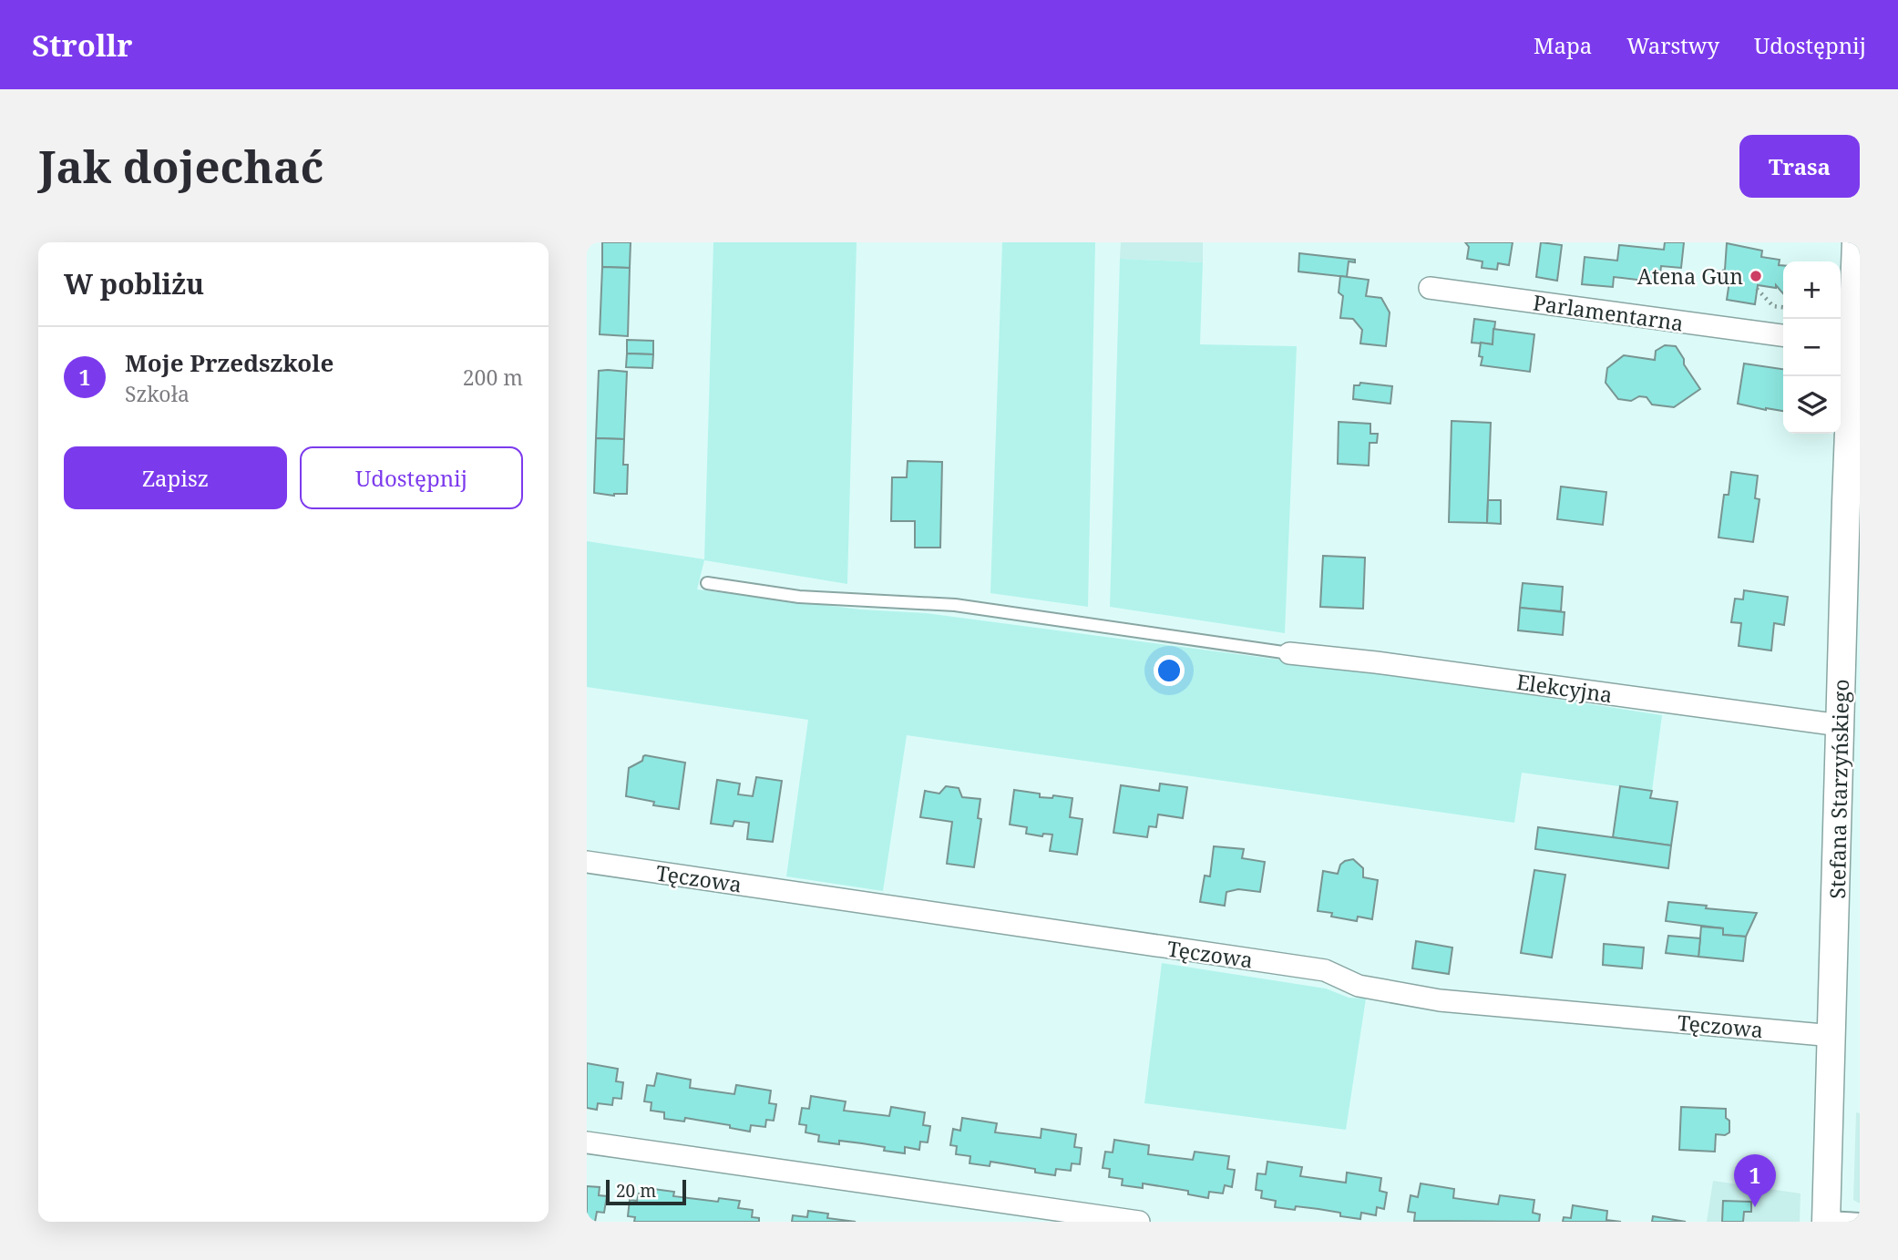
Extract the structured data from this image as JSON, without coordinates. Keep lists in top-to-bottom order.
{
  "streets": {
    "street": [
      "Parlamentarna",
      "Elekcyjna",
      "Stefana Starzyńskiego",
      "Tęczowa"
    ]
  },
  "crossings": [
    ["Elekcyjna", "Stefana Starzyńskiego"],
    ["Stefana Starzyńskiego", "Tęczowa"]
  ],
  "places": ["Atena Gun"],
  "scale_bar": "20 m",
  "page": {
    "header": "Strollr",
    "nav": ["Mapa", "Warstwy", "Udostępnij"],
    "buttons": [
      "Trasa",
      ["Zapisz", "Udostępnij"]
    ],
    "title": "Jak dojechać",
    "heading": "W pobliżu",
    "map_buttons": ["+", "−"],
    "list": [
      {
        "mark": "1",
        "name": "Moje Przedszkole",
        "note": "Szkoła",
        "value": "200 m"
      }
    ],
    "pins": "1",
    "scale": "20 m"
  }
}
